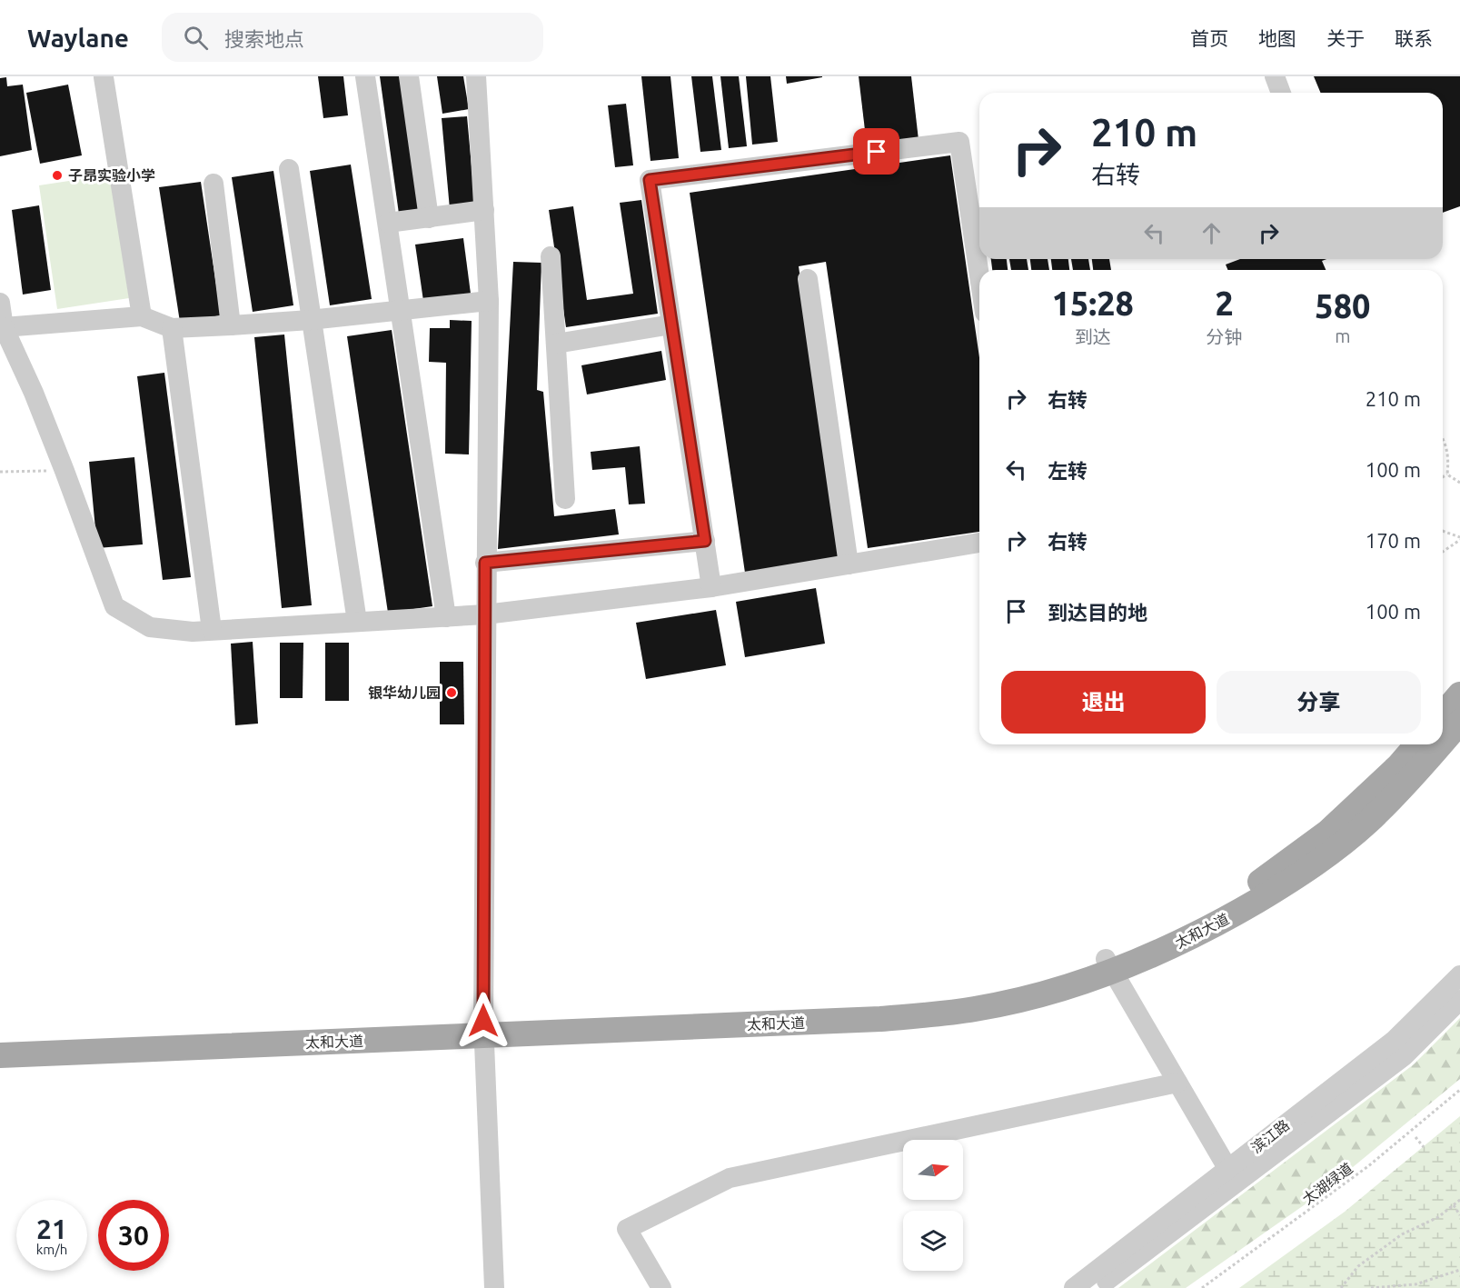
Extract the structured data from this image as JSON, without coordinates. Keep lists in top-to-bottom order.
{
  "streets": {
    "main road": ["太和大道"],
    "street": ["滨江路"],
    "path": ["太湖绿道"]
  },
  "places": ["子昂实验小学", "银华幼儿园"],
  "north": "right",
  "page": {
    "header": "Waylane",
    "search": "搜索地点",
    "nav": [
      "首页",
      "地图",
      "关于",
      "联系"
    ],
    "turn": ["210 m", "右转"],
    "eta": [
      "15:28",
      "到达",
      "2",
      "分钟",
      "580",
      "m"
    ],
    "list": [
      {
        "name": "右转",
        "value": "210 m"
      },
      {
        "name": "左转",
        "value": "100 m"
      },
      {
        "name": "右转",
        "value": "170 m"
      },
      {
        "name": "到达目的地",
        "value": "100 m"
      }
    ],
    "buttons": ["退出", "分享"],
    "speed": "21 km/h",
    "limit": "30"
  }
}
